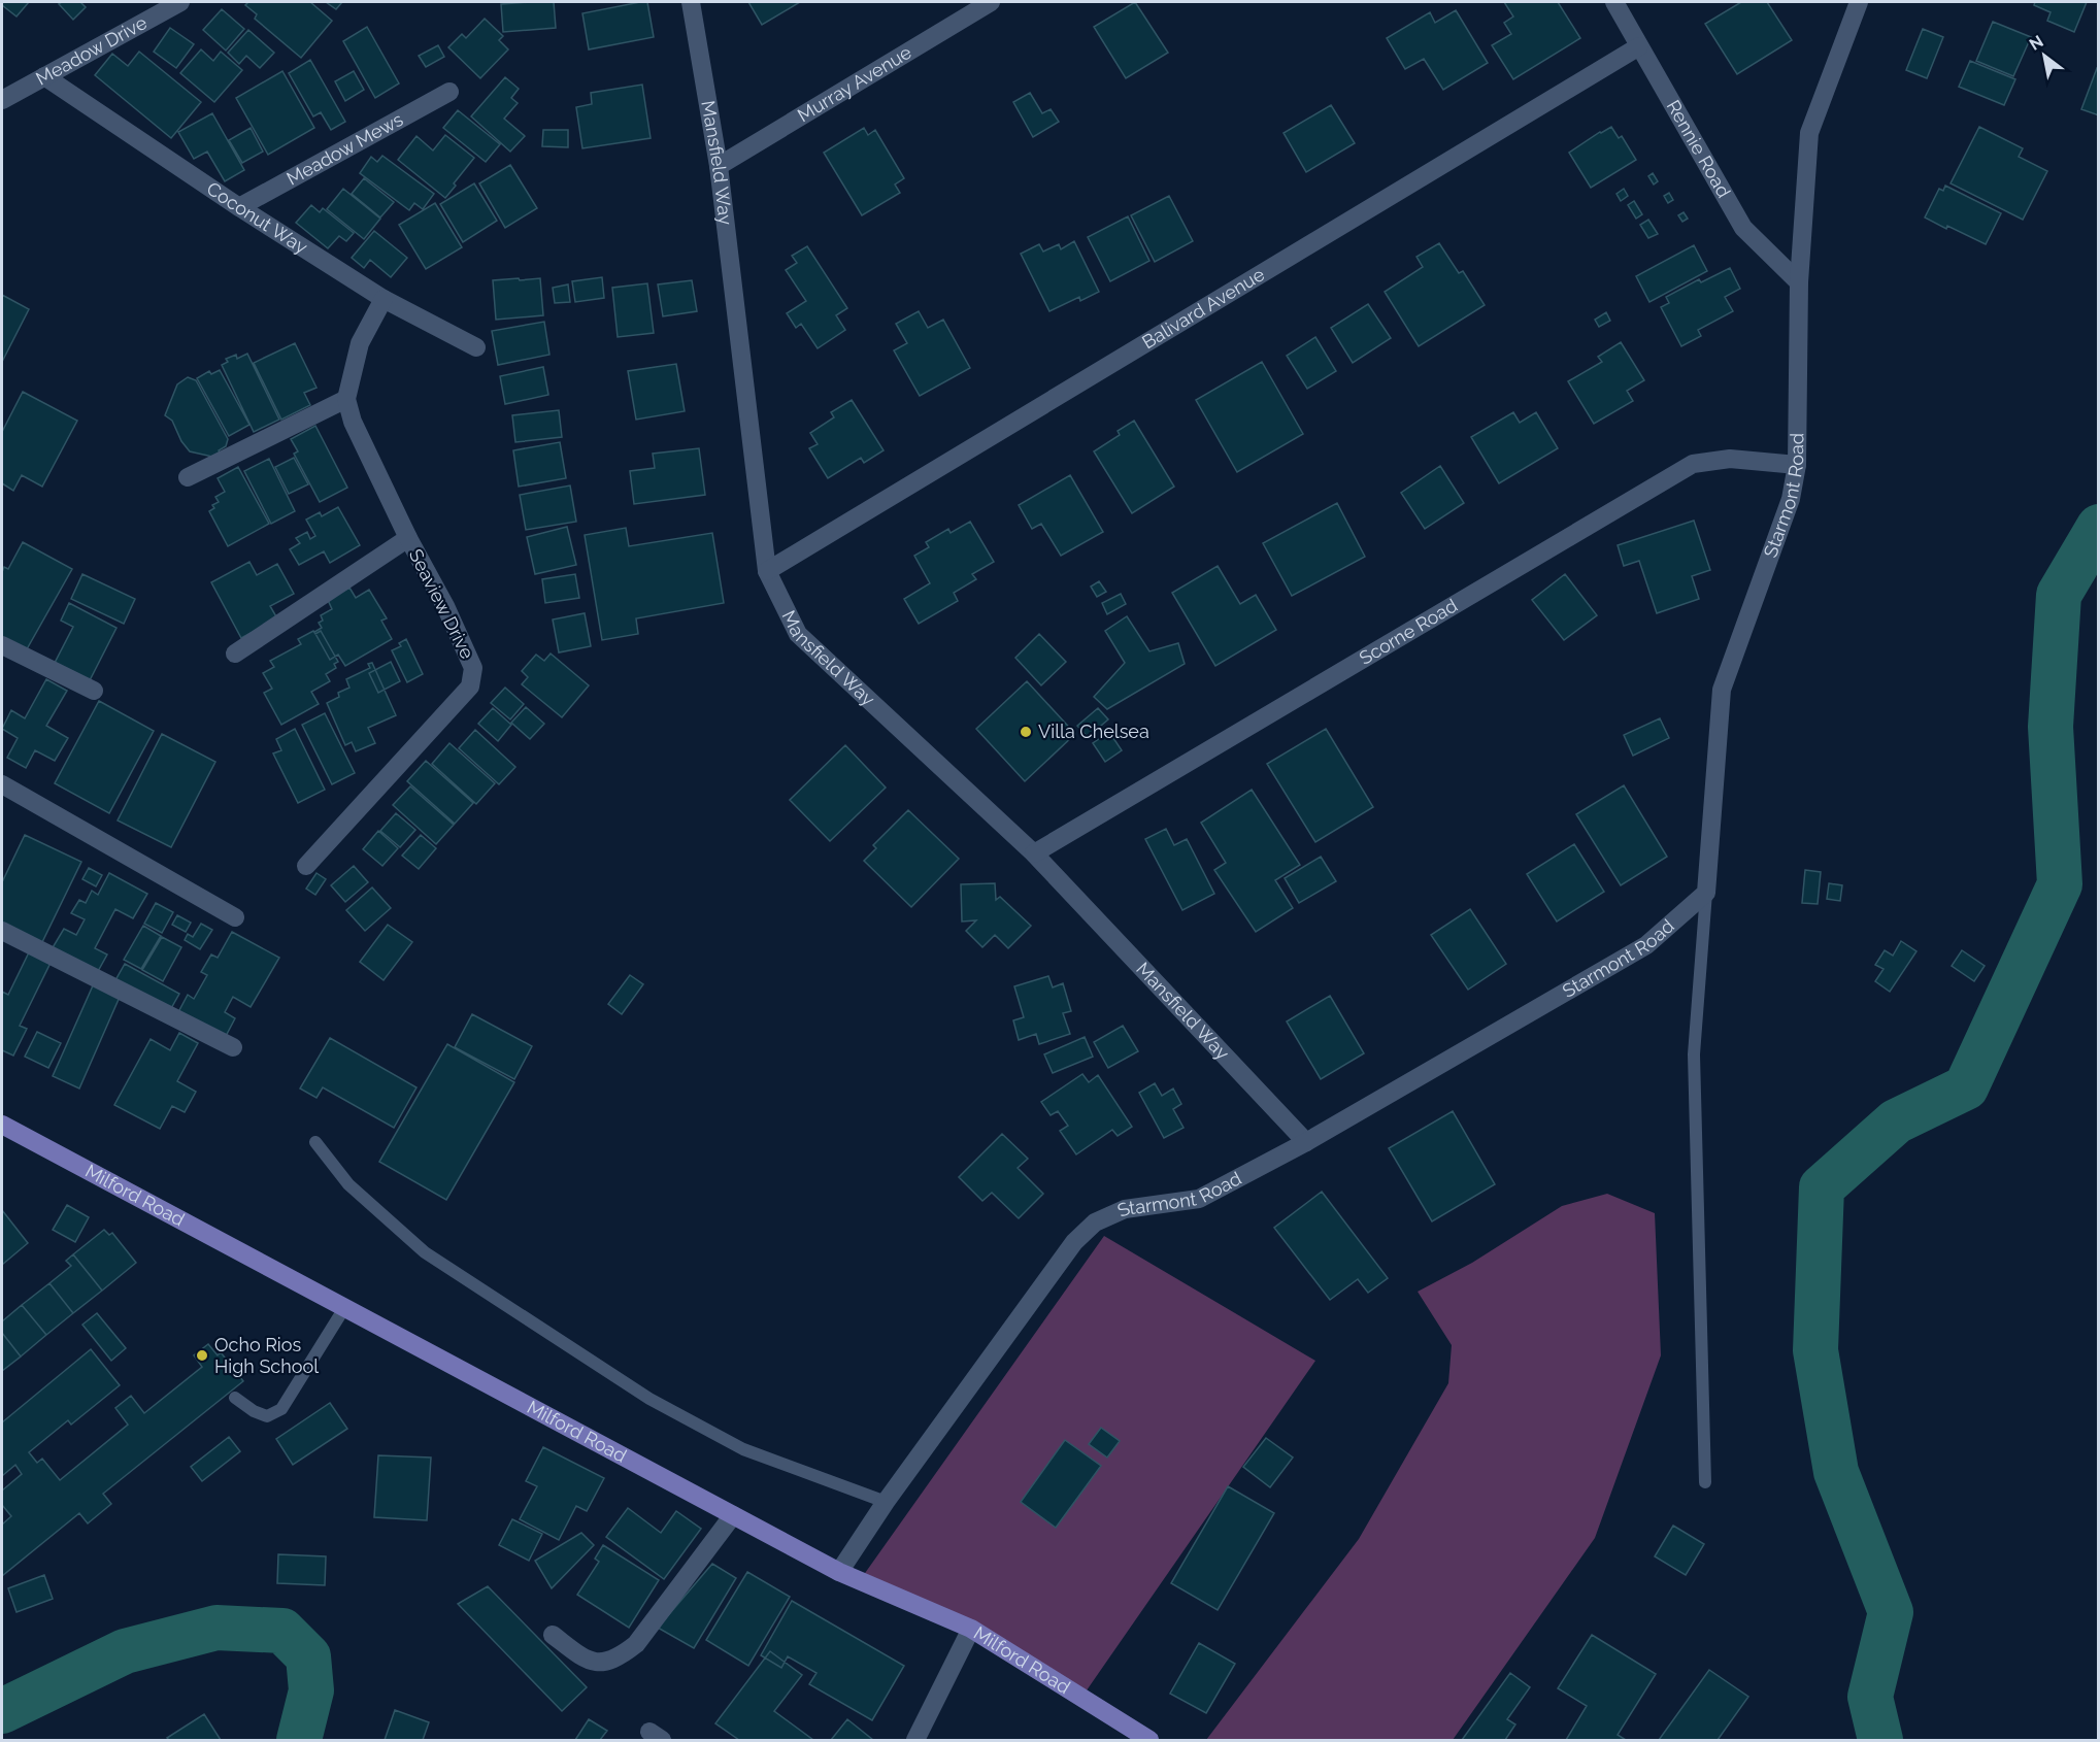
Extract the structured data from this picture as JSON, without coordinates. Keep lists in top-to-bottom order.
{
  "streets": {
    "main road": ["Milford Road"],
    "street": [
      "Meadow Drive",
      "Murray Avenue",
      "Rennie Road",
      "Meadow Mews",
      "Mansfield Way",
      "Coconut Way",
      "Balivard Avenue",
      "Starmont Road",
      "Seaview Drive",
      "Scorne Road"
    ]
  },
  "crossings": [
    ["Meadow Drive", "Coconut Way"],
    ["Murray Avenue", "Mansfield Way"],
    ["Rennie Road", "Balivard Avenue"],
    ["Rennie Road", "Starmont Road"],
    ["Meadow Mews", "Coconut Way"],
    ["Mansfield Way", "Balivard Avenue"],
    ["Mansfield Way", "Starmont Road"],
    ["Mansfield Way", "Scorne Road"],
    ["Starmont Road", "Scorne Road"],
    ["Starmont Road", "Milford Road"]
  ],
  "places": ["Villa Chelsea", "Ocho Rios High School"],
  "north": "top left"
}
